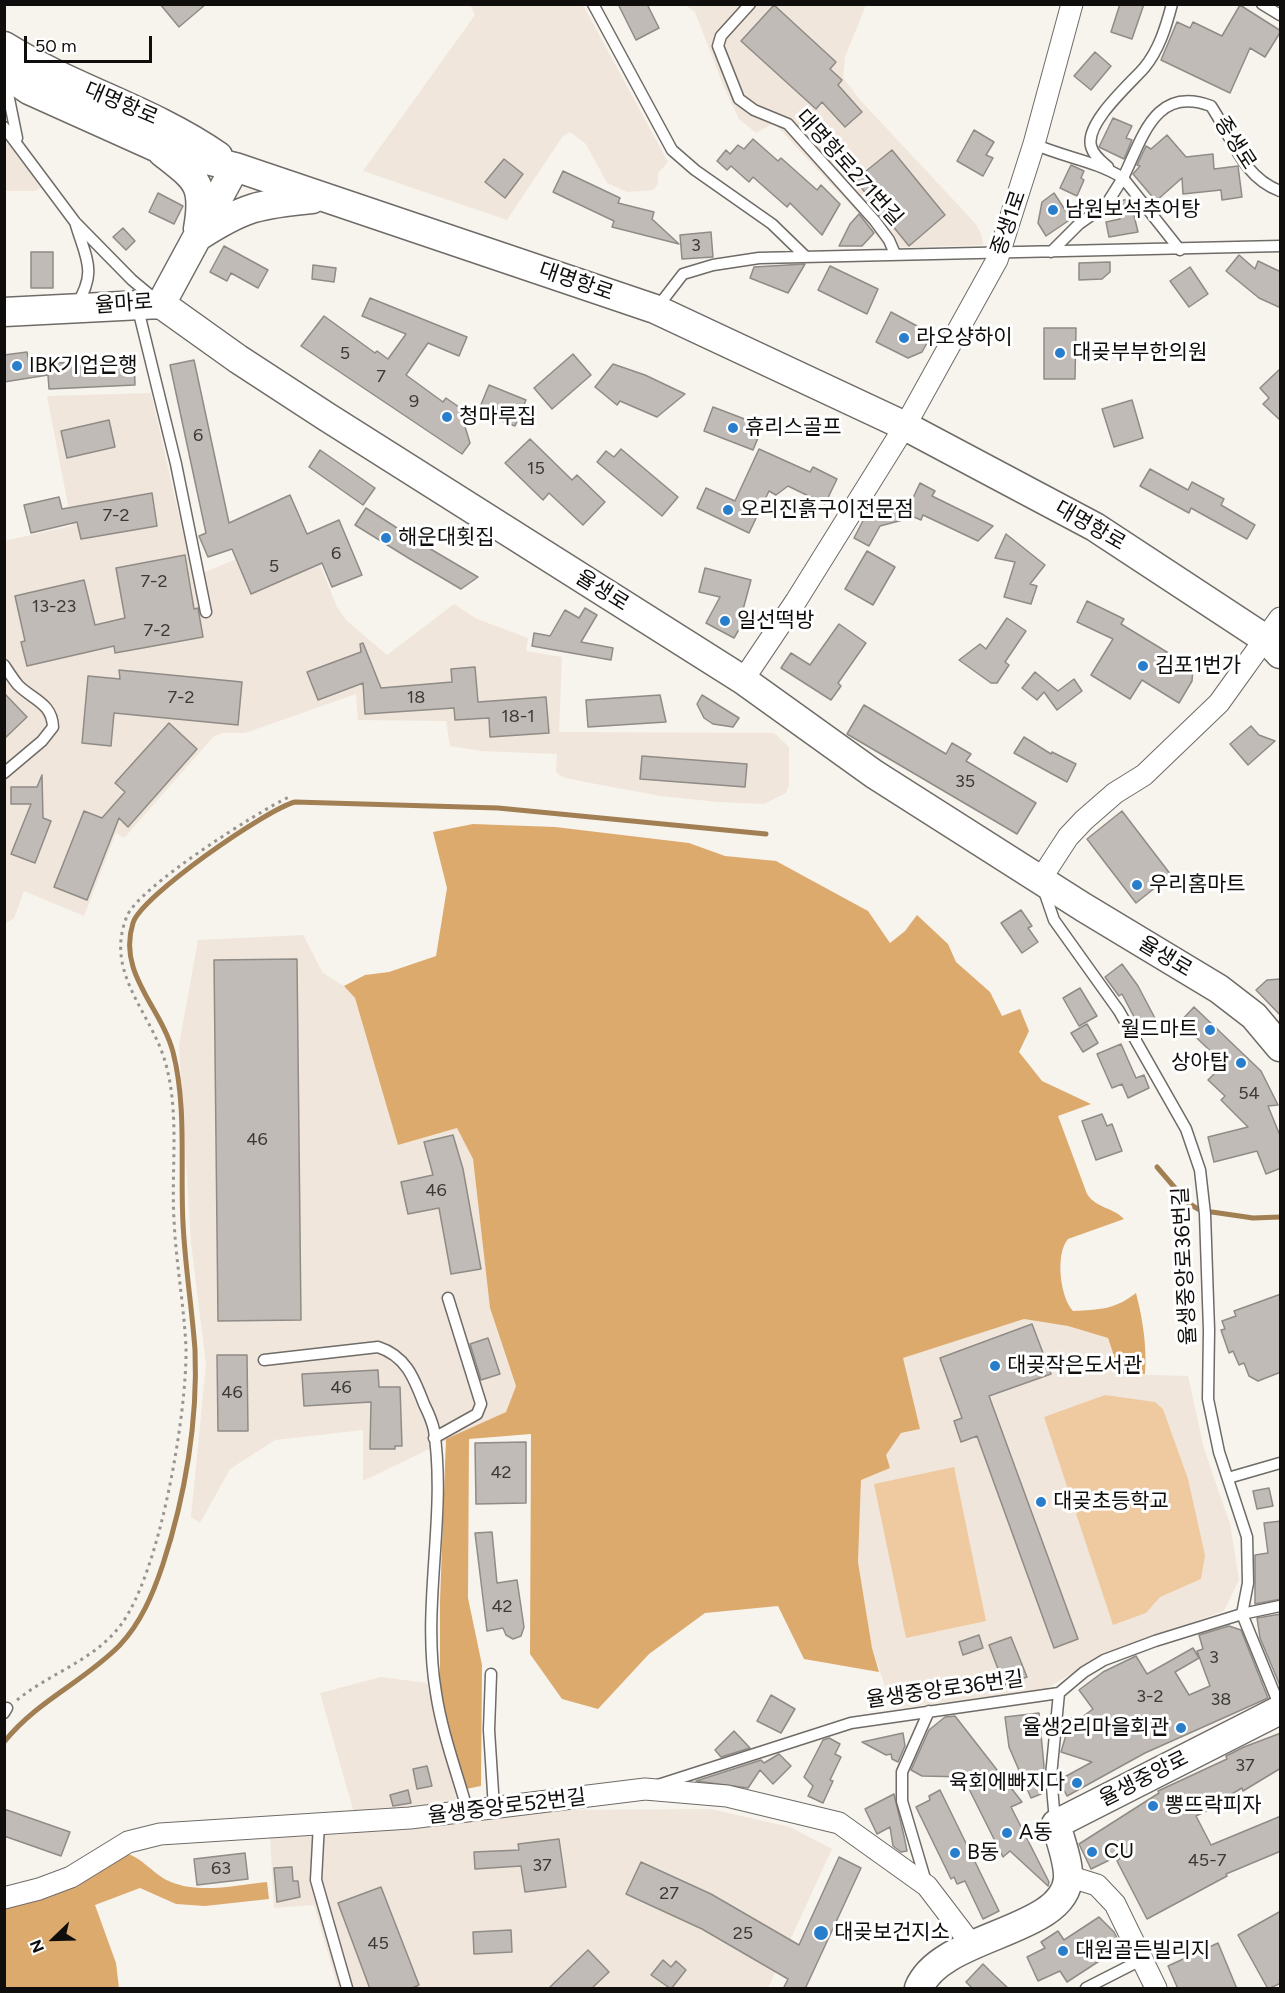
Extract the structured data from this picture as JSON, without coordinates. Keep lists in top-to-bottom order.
{
  "streets": {
    "street": [
      "대명항로",
      "종생1로",
      "율마로",
      "율생로",
      "율생중앙로",
      "율생중앙로52번길"
    ],
    "lane": ["종생로", "대명항로271번길", "율생중앙로36번길"]
  },
  "crossings": [
    ["대명항로", "대명항로271번길"],
    ["대명항로", "종생1로"],
    ["대명항로", "율마로"],
    ["대명항로", "율생로"],
    ["대명항로", "율생중앙로36번길"],
    ["대명항로271번길", "종생1로"],
    ["율마로", "율생로"],
    ["율생로", "율생중앙로36번길"],
    ["율생중앙로36번길", "율생중앙로52번길"]
  ],
  "places": [
    "남원보석추어탕",
    "라오샹하이",
    "대곶부부한의원",
    "IBK기업은행",
    "청마루집",
    "휴리스골프",
    "오리진흙구이전문점",
    "해운대횟집",
    "일선떡방",
    "김포1번가",
    "우리홈마트",
    "월드마트",
    "상아탑",
    "대곶작은도서관",
    "대곶초등학교",
    "율생2리마을회관",
    "육회에빠지다",
    "뽕뜨락피자",
    "A동",
    "CU",
    "B동",
    "대곶보건지소",
    "대원골든빌리지"
  ],
  "house_numbers": [
    "3",
    "5",
    "7",
    "9",
    "6",
    "15",
    "7-2",
    "6",
    "5",
    "7-2",
    "13-23",
    "7-2",
    "7-2",
    "18",
    "18-1",
    "35",
    "54",
    "46",
    "46",
    "46",
    "46",
    "42",
    "42",
    "3",
    "3-2",
    "38",
    "37",
    "45-7",
    "37",
    "63",
    "27",
    "25",
    "45"
  ],
  "scale_bar": "50 m",
  "north": "bottom left"
}
